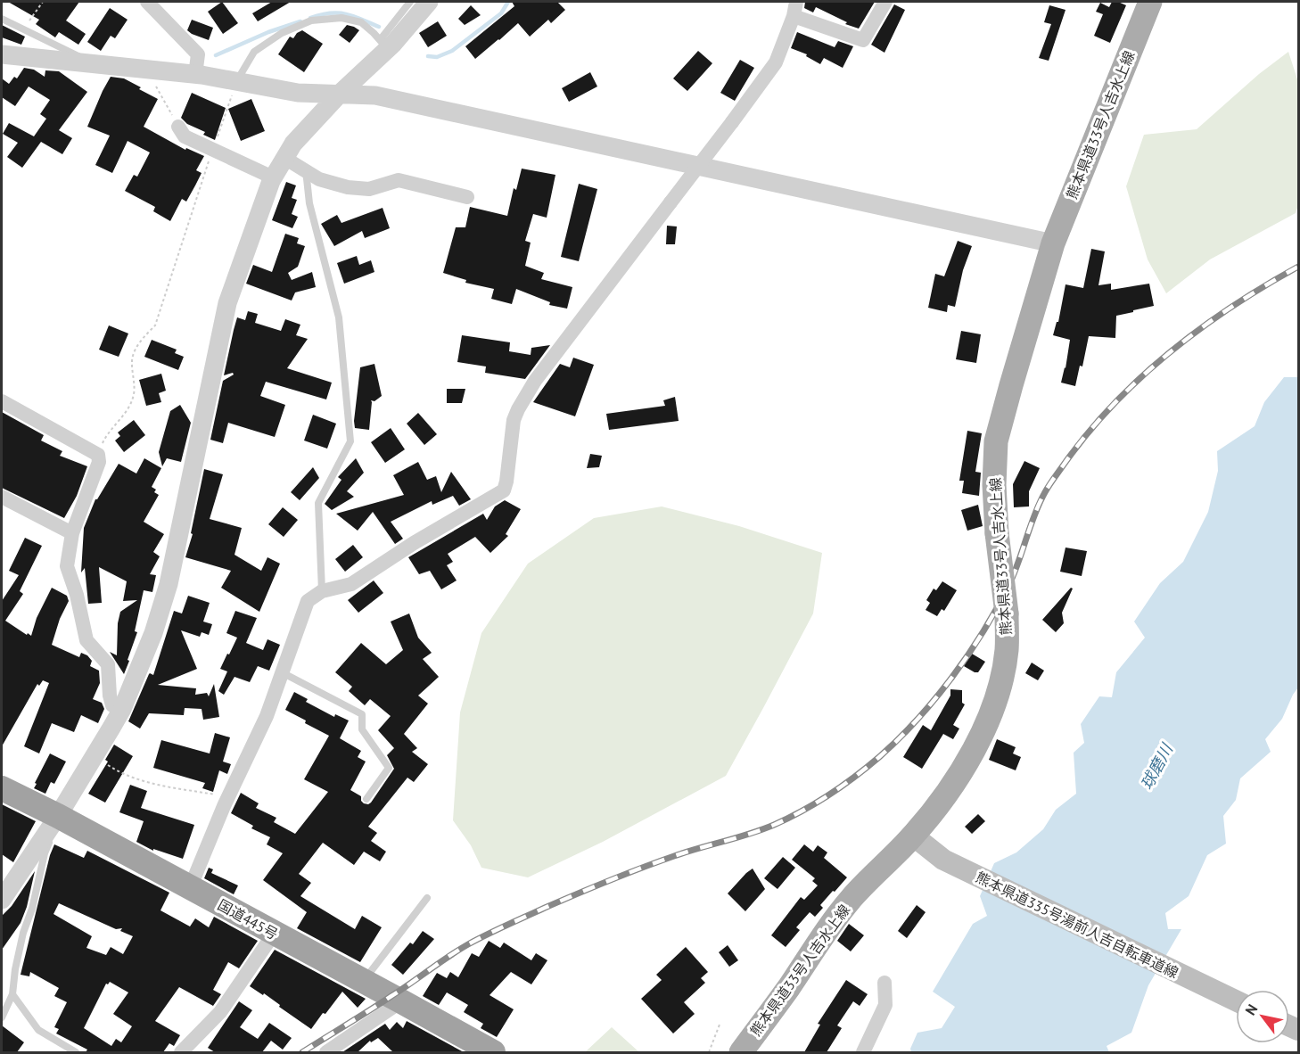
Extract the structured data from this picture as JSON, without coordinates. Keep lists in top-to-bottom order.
{
  "streets": {
    "highway": ["国道445号"],
    "main road": ["熊本県道33号人吉水上線", "熊本県道335号湯前人吉自転車道線"]
  },
  "crossings": [
    ["熊本県道33号人吉水上線", "熊本県道335号湯前人吉自転車道線"]
  ],
  "water": ["球磨川"],
  "north": "top left"
}
